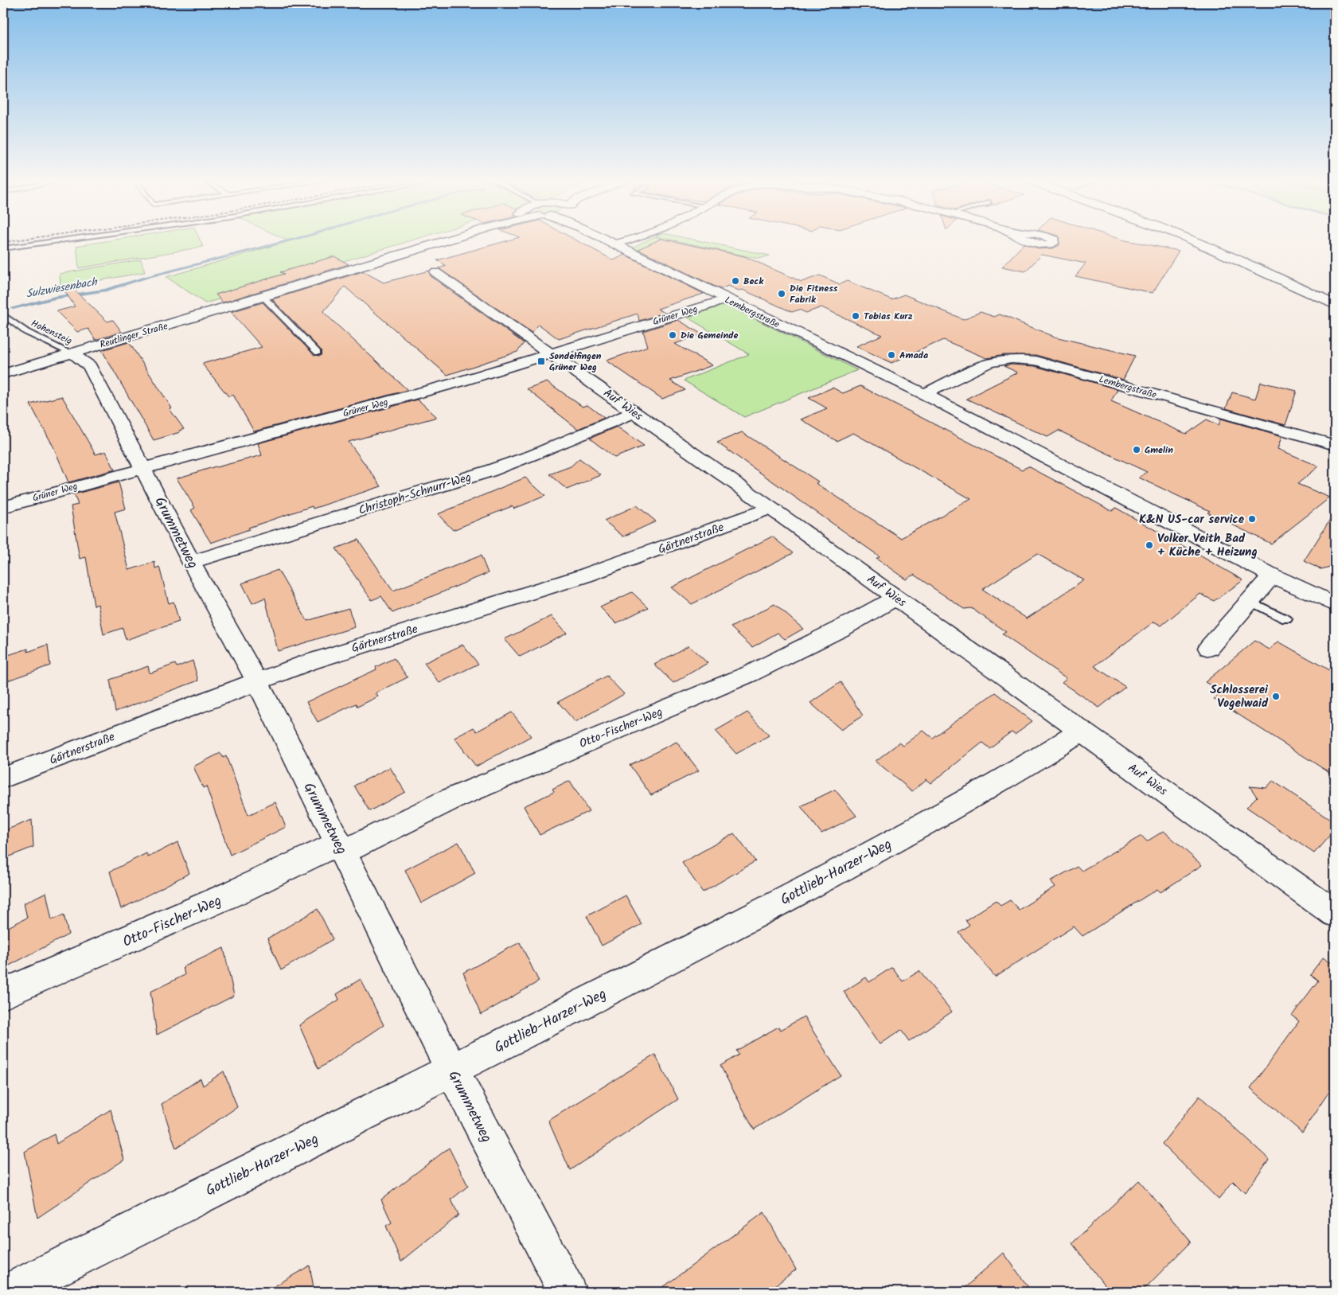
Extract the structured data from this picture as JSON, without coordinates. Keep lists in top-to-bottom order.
{
  "streets": {
    "street": [
      "Lembergstraße",
      "Grüner Weg",
      "Reutlinger Straße",
      "Auf Wies",
      "Christoph-Schnurr-Weg",
      "Grummetweg",
      "Gärtnerstraße",
      "Otto-Fischer-Weg",
      "Gottlieb-Harzer-Weg"
    ],
    "lane": ["Hohensteig"]
  },
  "crossings": [
    ["Lembergstraße", "Grüner Weg"],
    ["Grüner Weg", "Auf Wies"],
    ["Grüner Weg", "Grummetweg"],
    ["Hohensteig", "Reutlinger Straße"],
    ["Hohensteig", "Grummetweg"],
    ["Reutlinger Straße", "Grummetweg"],
    ["Auf Wies", "Christoph-Schnurr-Weg"],
    ["Auf Wies", "Gärtnerstraße"],
    ["Auf Wies", "Otto-Fischer-Weg"],
    ["Auf Wies", "Gottlieb-Harzer-Weg"],
    ["Christoph-Schnurr-Weg", "Grummetweg"],
    ["Grummetweg", "Gärtnerstraße"],
    ["Grummetweg", "Otto-Fischer-Weg"],
    ["Grummetweg", "Gottlieb-Harzer-Weg"]
  ],
  "water": ["Sulzwiesenbach"],
  "places": {
    "other": [
      "Beck",
      "Die Fitness Fabrik",
      "Tobias Kurz",
      "Die Gemeinde",
      "Amada",
      "Gmelin",
      "K&N US-car service",
      "Volker Veith Bad + Küche + Heizung",
      "Schlosserei Vogelwaid"
    ],
    "transit": ["Sondelfingen Grüner Weg"]
  }
}
